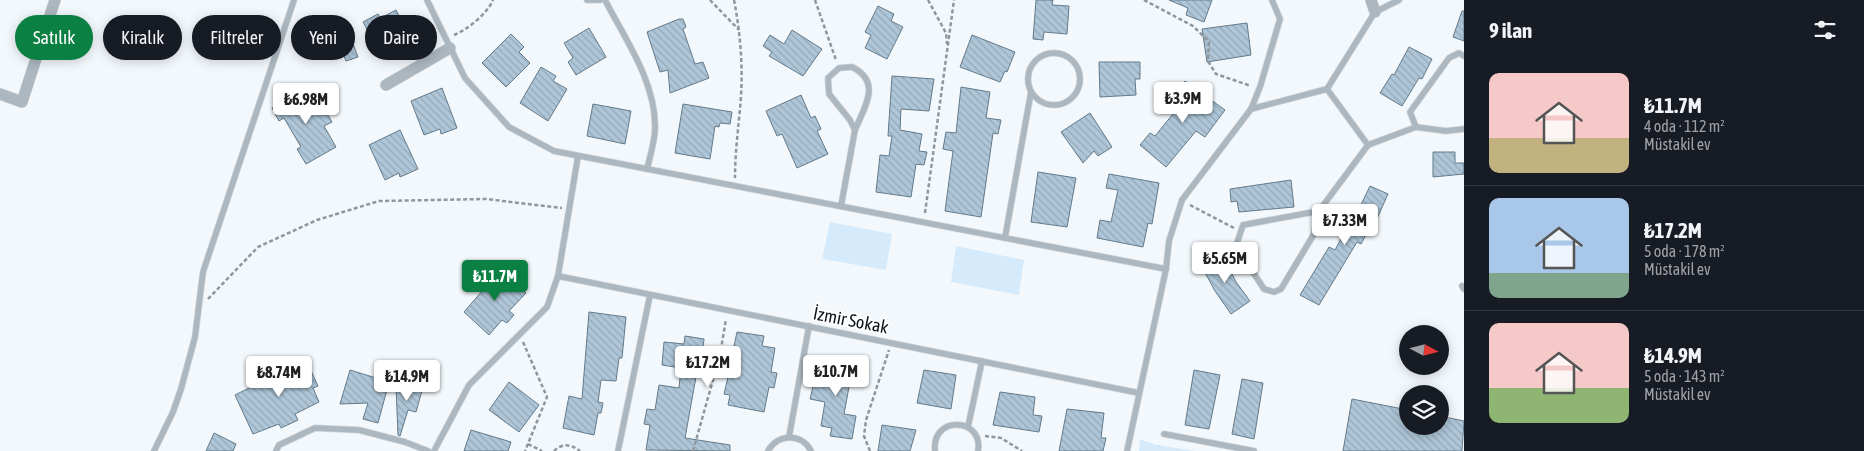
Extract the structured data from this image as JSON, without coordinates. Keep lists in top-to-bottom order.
{
  "streets": {
    "lane": ["İzmir Sokak"]
  },
  "north": "right",
  "page": {
    "heading": "9 ilan",
    "chip": [
      "Satılık",
      "Kiralık",
      "Filtreler",
      "Yeni",
      "Daire"
    ],
    "list": [
      {
        "name": "₺11.7M",
        "note": "4 oda · 112 m² · Müstakil ev"
      },
      {
        "name": "₺17.2M",
        "note": "5 oda · 178 m² · Müstakil ev"
      },
      {
        "name": "₺14.9M",
        "note": "5 oda · 143 m² · Müstakil ev"
      }
    ],
    "price": [
      "₺3.9M",
      "₺6.98M",
      "₺7.33M",
      "₺5.65M",
      "₺11.7M",
      "₺17.2M",
      "₺10.7M",
      "₺8.74M",
      "₺14.9M"
    ]
  }
}
